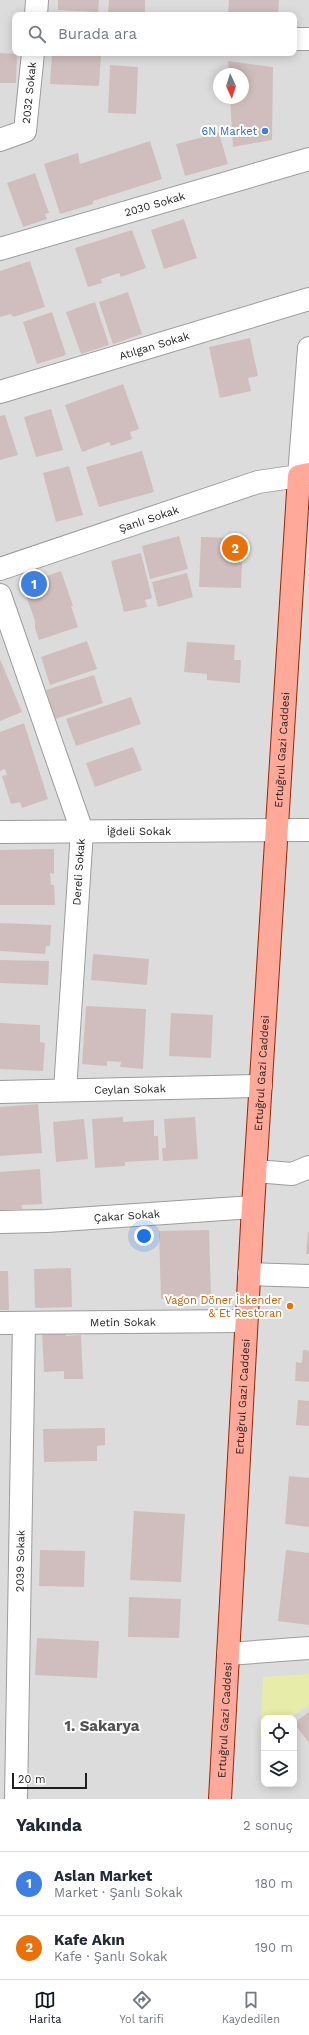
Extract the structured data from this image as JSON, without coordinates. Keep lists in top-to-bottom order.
{
  "streets": {
    "main road": ["Ertuğrul Gazi Caddesi"],
    "street": [
      "2032 Sokak",
      "2030 Sokak",
      "Atılgan Sokak",
      "Şanlı Sokak",
      "İğdeli Sokak",
      "Dereli Sokak",
      "Ceylan Sokak",
      "Çakar Sokak",
      "Metin Sokak",
      "2039 Sokak"
    ]
  },
  "crossings": [
    ["Şanlı Sokak", "Ertuğrul Gazi Caddesi"],
    ["Ertuğrul Gazi Caddesi", "İğdeli Sokak"],
    ["Ertuğrul Gazi Caddesi", "Ceylan Sokak"],
    ["Ertuğrul Gazi Caddesi", "Çakar Sokak"],
    ["Ertuğrul Gazi Caddesi", "Metin Sokak"],
    ["İğdeli Sokak", "Dereli Sokak"],
    ["Dereli Sokak", "Ceylan Sokak"],
    ["Metin Sokak", "2039 Sokak"]
  ],
  "districts": ["1. Sakarya"],
  "places": ["6N Market", "Vagon Döner İskender & Et Restoran"],
  "scale_bar": "20 m",
  "north": "bottom",
  "page": {
    "search": "Burada ara",
    "pins": ["2", "1"],
    "scale": "20 m",
    "heading": ["Yakında", "2 sonuç"],
    "list": [
      {
        "mark": "1",
        "name": "Aslan Market",
        "note": "Market · Şanlı Sokak",
        "value": "180 m"
      },
      {
        "mark": "2",
        "name": "Kafe Akın",
        "note": "Kafe · Şanlı Sokak",
        "value": "190 m"
      }
    ],
    "nav": ["Harita", "Yol tarifi", "Kaydedilen"]
  }
}
